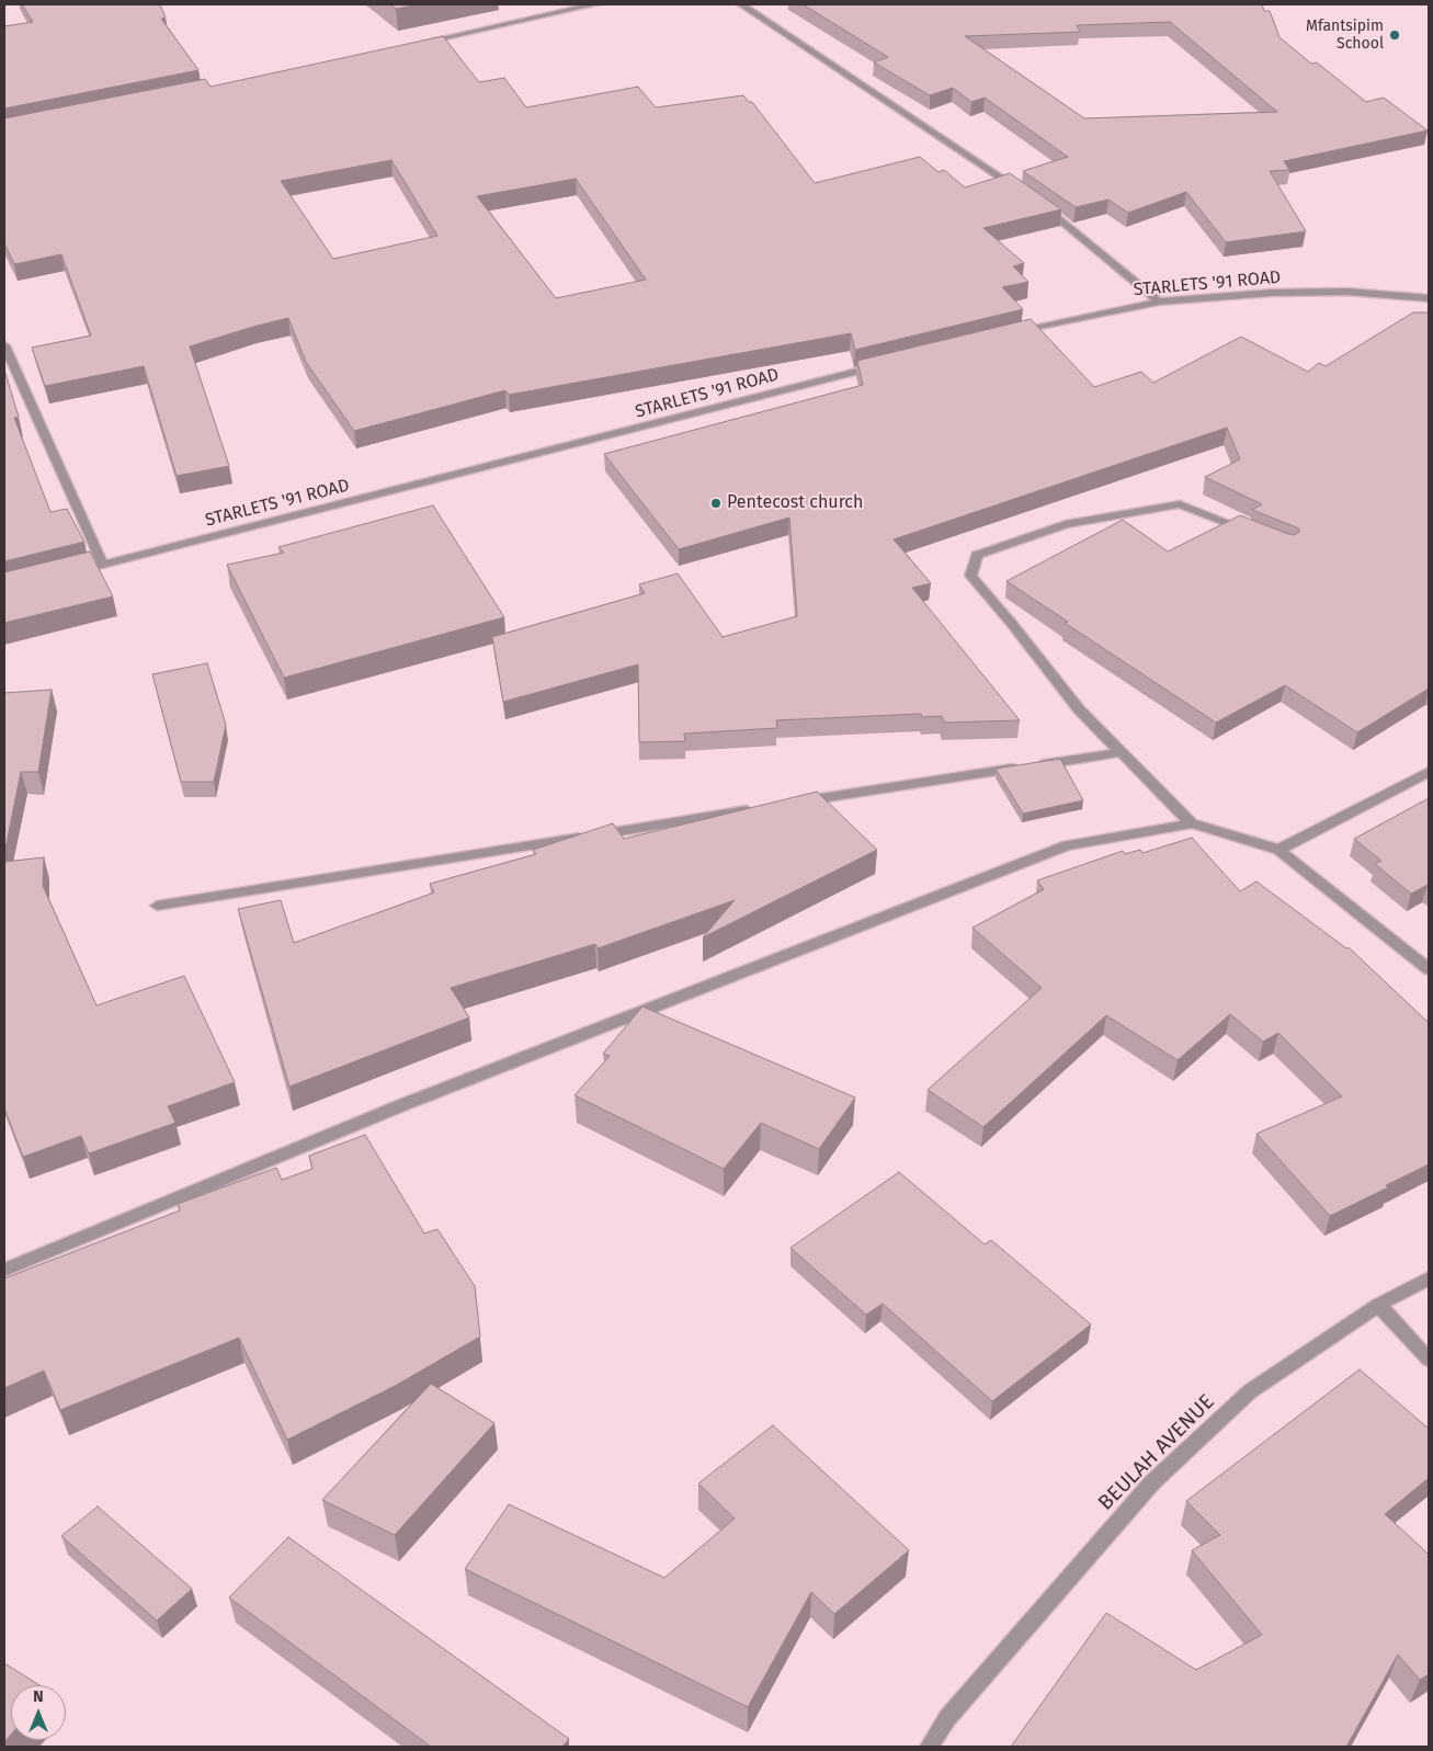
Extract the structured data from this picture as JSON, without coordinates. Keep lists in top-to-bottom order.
{
  "streets": {
    "street": ["STARLETS '91 ROAD", "BEULAH AVENUE"]
  },
  "places": ["Mfantsipim School", "Pentecost church"],
  "north": "top"
}
